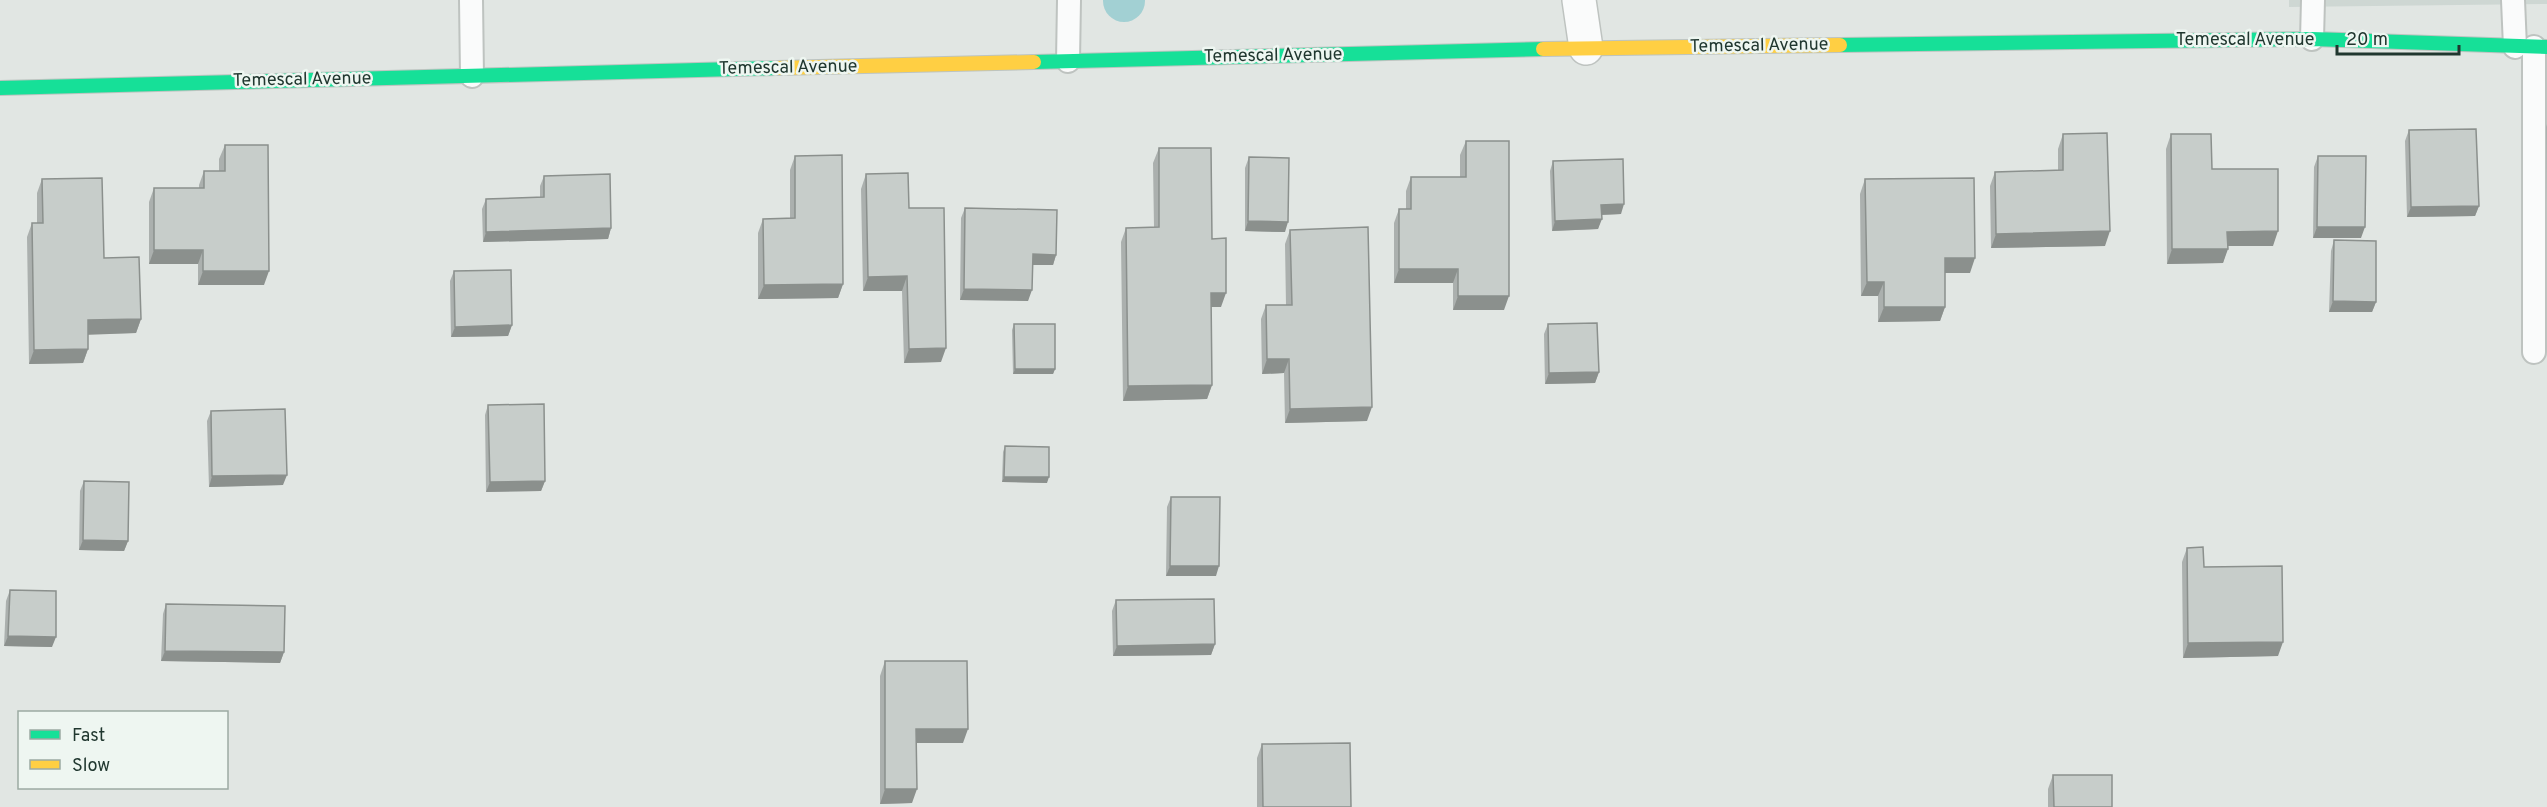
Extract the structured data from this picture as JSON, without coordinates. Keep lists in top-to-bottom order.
{
  "streets": {
    "street": ["Temescal Avenue"]
  },
  "legend": ["Fast", "Slow"],
  "scale_bar": "20 m"
}
